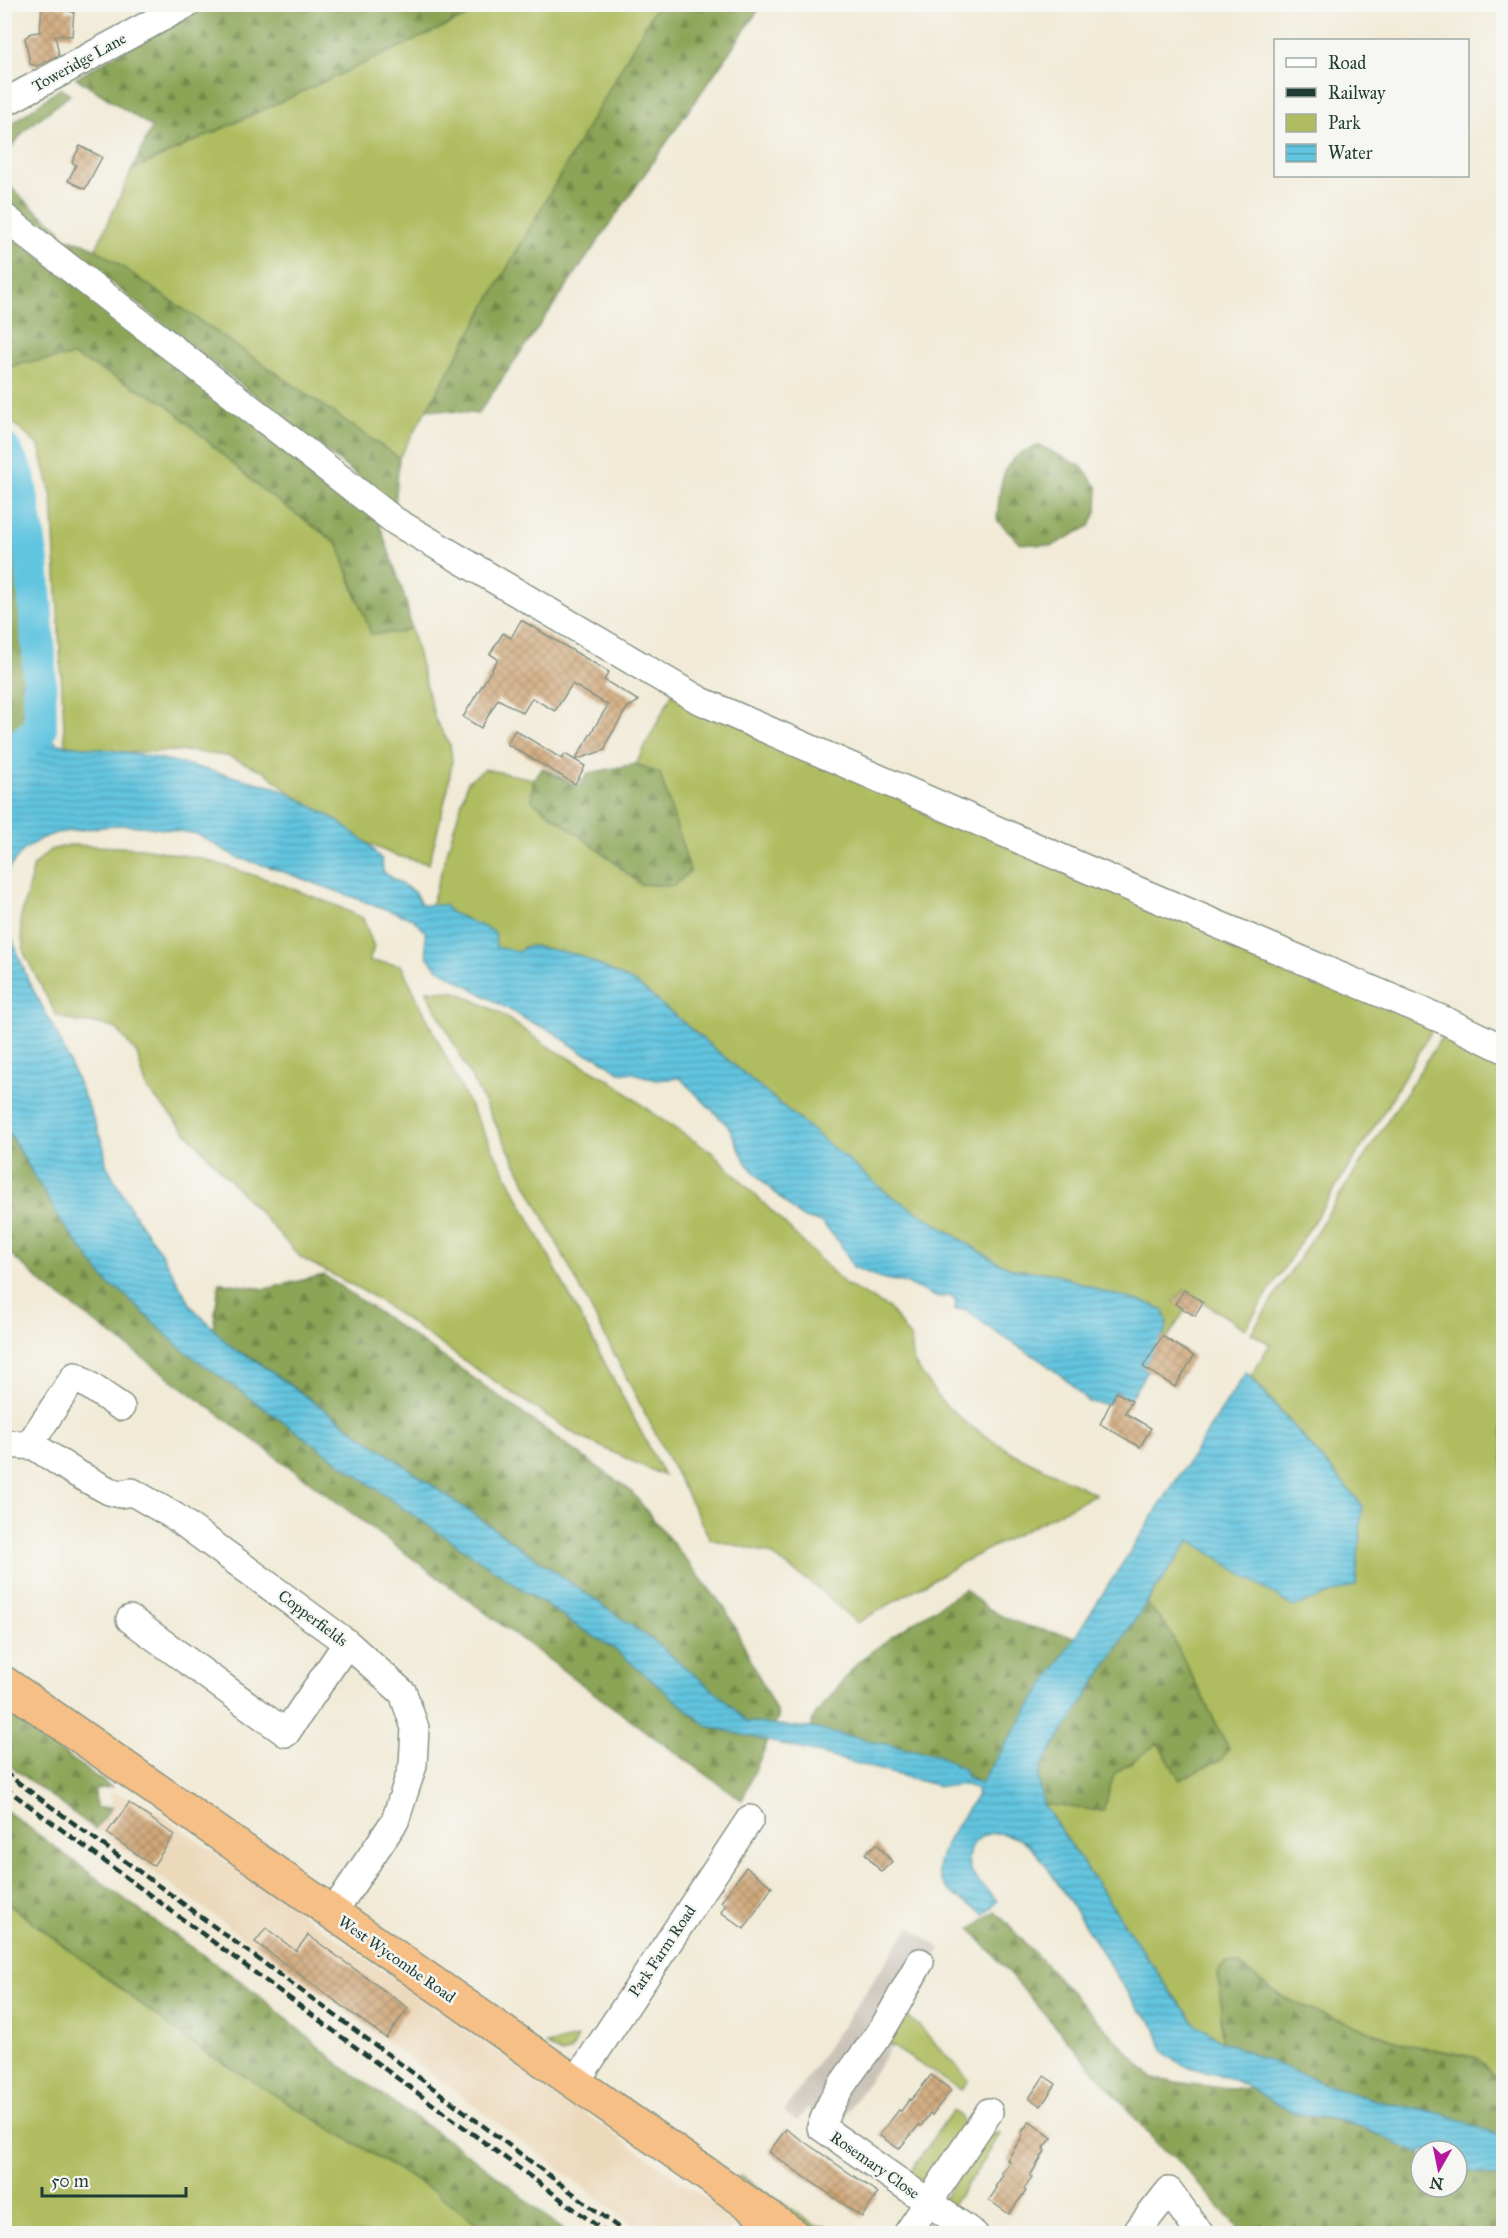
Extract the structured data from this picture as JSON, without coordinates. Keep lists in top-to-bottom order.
{
  "streets": {
    "highway": ["West Wycombe Road"],
    "street": [
      "Toweridge Lane",
      "Copperfields",
      "Park Farm Road",
      "Rosemary Close"
    ]
  },
  "crossings": [
    ["Copperfields", "West Wycombe Road"],
    ["Park Farm Road", "West Wycombe Road"]
  ],
  "legend": [
    "Road",
    "Railway",
    "Park",
    "Water"
  ],
  "scale_bar": "50 m",
  "north": "bottom"
}
